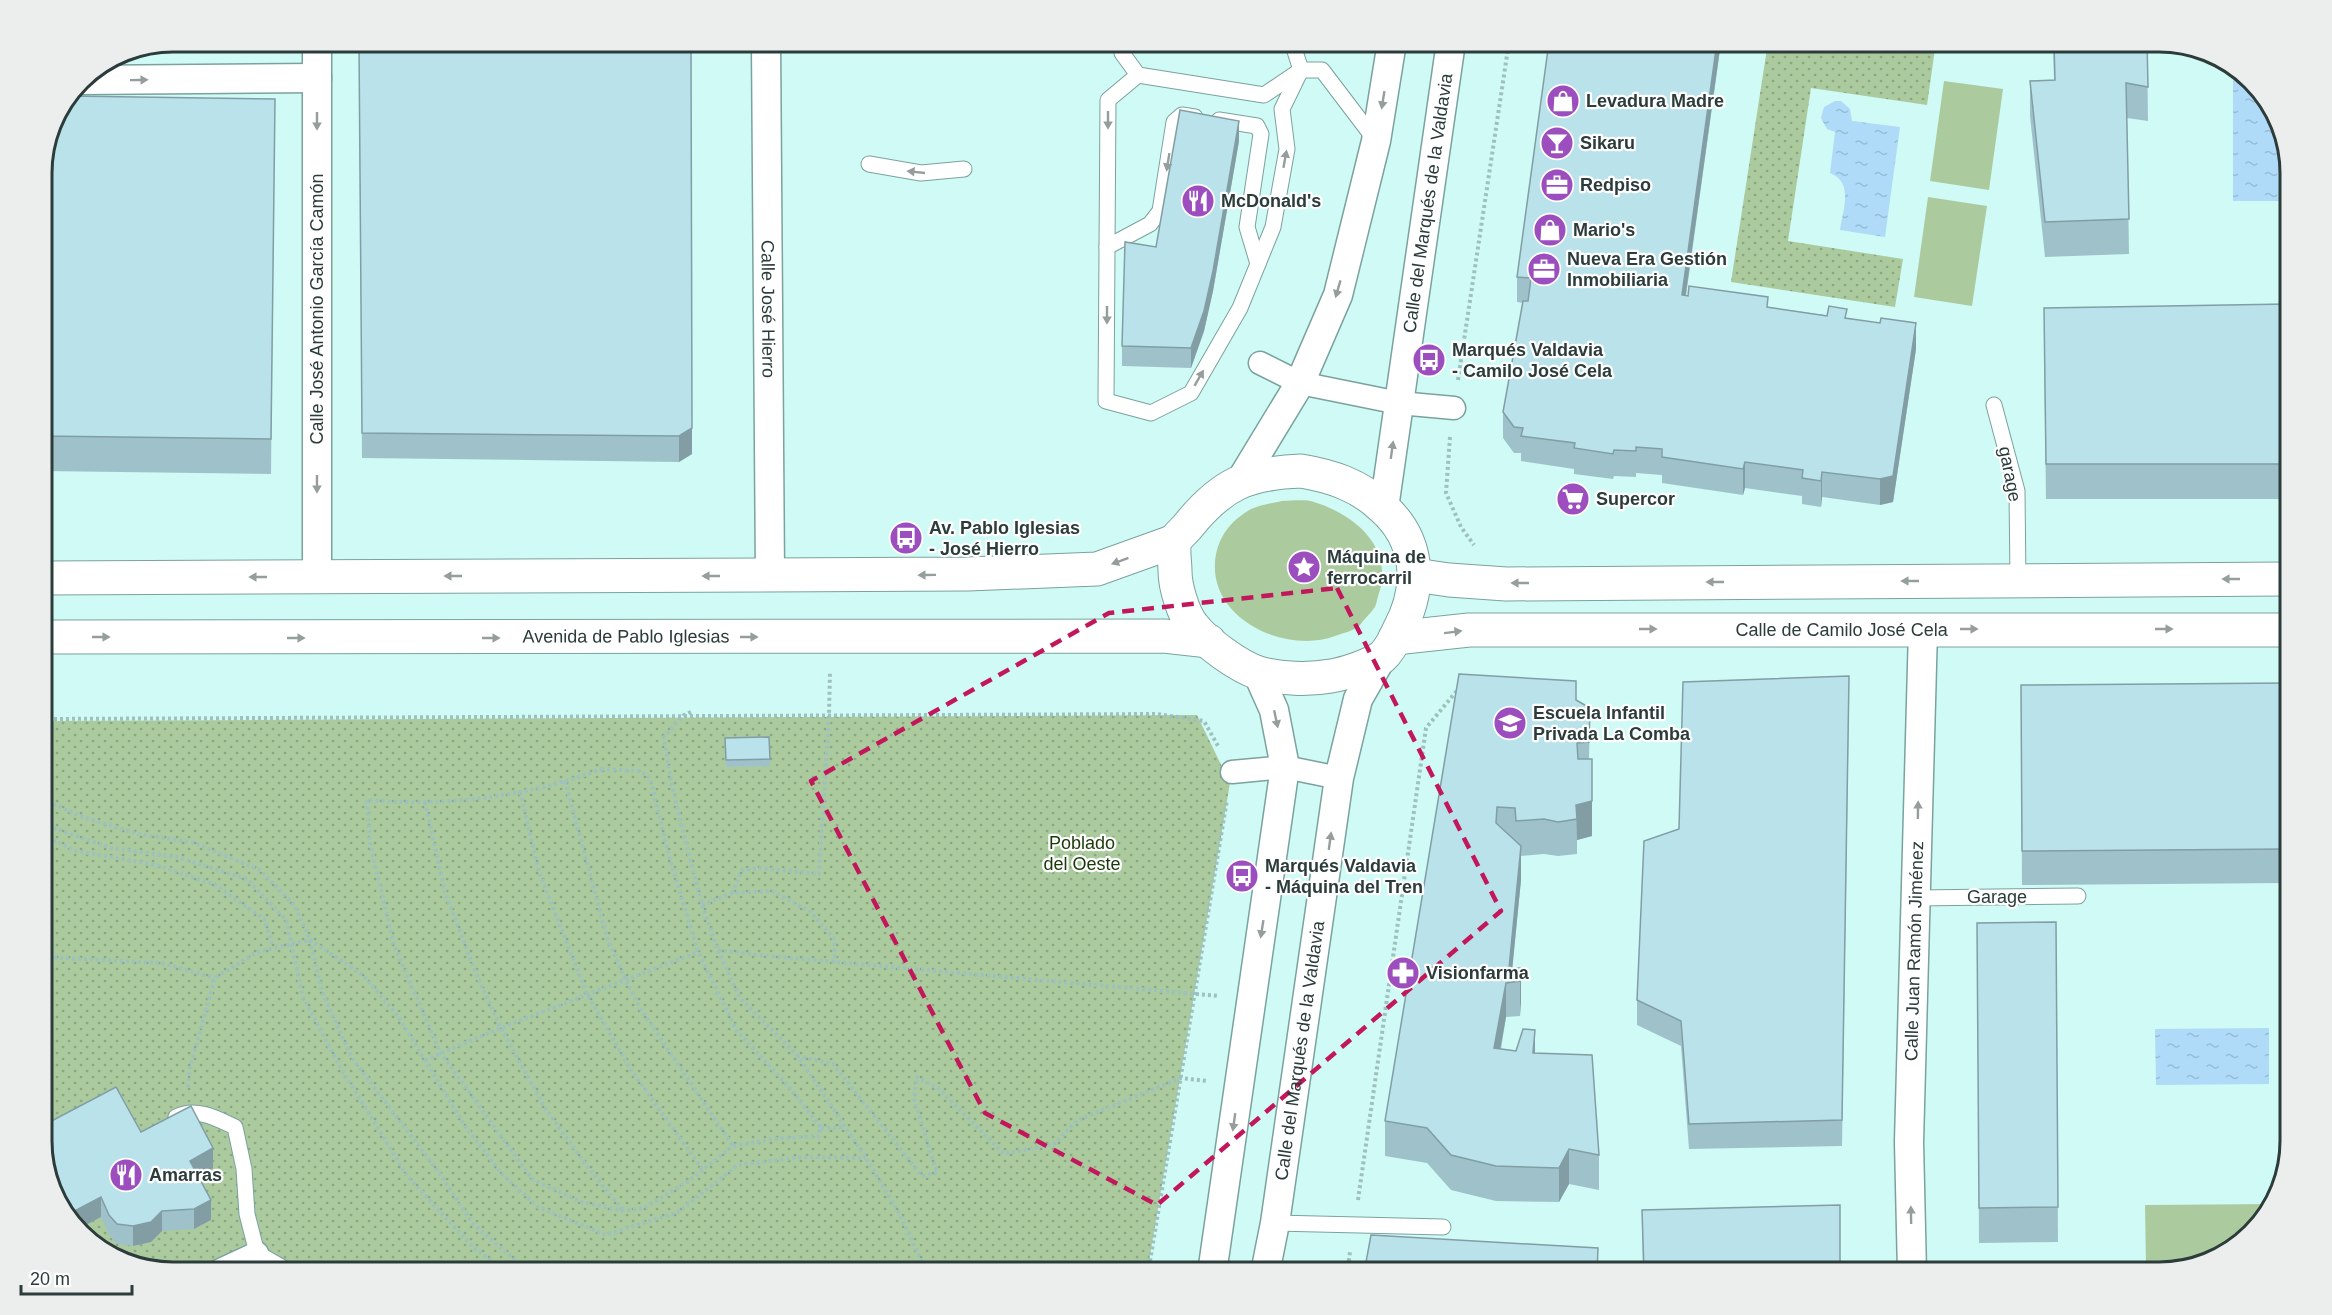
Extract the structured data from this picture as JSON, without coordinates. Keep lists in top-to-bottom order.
{
  "streets": {
    "street": [
      "Calle del Marqués de la Valdavia",
      "Calle José Antonio García Camón",
      "Calle José Hierro",
      "Calle de Camilo José Cela",
      "Avenida de Pablo Iglesias",
      "Calle Juan Ramón Jiménez"
    ],
    "lane": ["garage", "Garage"]
  },
  "crossings": [
    ["Calle del Marqués de la Valdavia", "Calle de Camilo José Cela"],
    ["Calle de Camilo José Cela", "Avenida de Pablo Iglesias"],
    ["Calle de Camilo José Cela", "Calle Juan Ramón Jiménez"],
    ["Garage", "Calle Juan Ramón Jiménez"]
  ],
  "one_way": ["Calle José Antonio García Camón", "Calle Juan Ramón Jiménez"],
  "parks": ["Poblado del Oeste"],
  "places": {
    "shop": ["Levadura Madre", "Mario's"],
    "bar": ["Sikaru"],
    "office": ["Redpiso", "Nueva Era Gestión Inmobiliaria"],
    "restaurant": ["McDonald's", "Amarras"],
    "bus stop": ["Marqués Valdavia - Camilo José Cela", "Av. Pablo Iglesias - José Hierro", "Marqués Valdavia - Máquina del Tren"],
    "supermarket": ["Supercor"],
    "place": ["Máquina de ferrocarril"],
    "school or university": ["Escuela Infantil Privada La Comba"],
    "pharmacy": ["Visionfarma"]
  },
  "scale_bar": "20 m"
}
